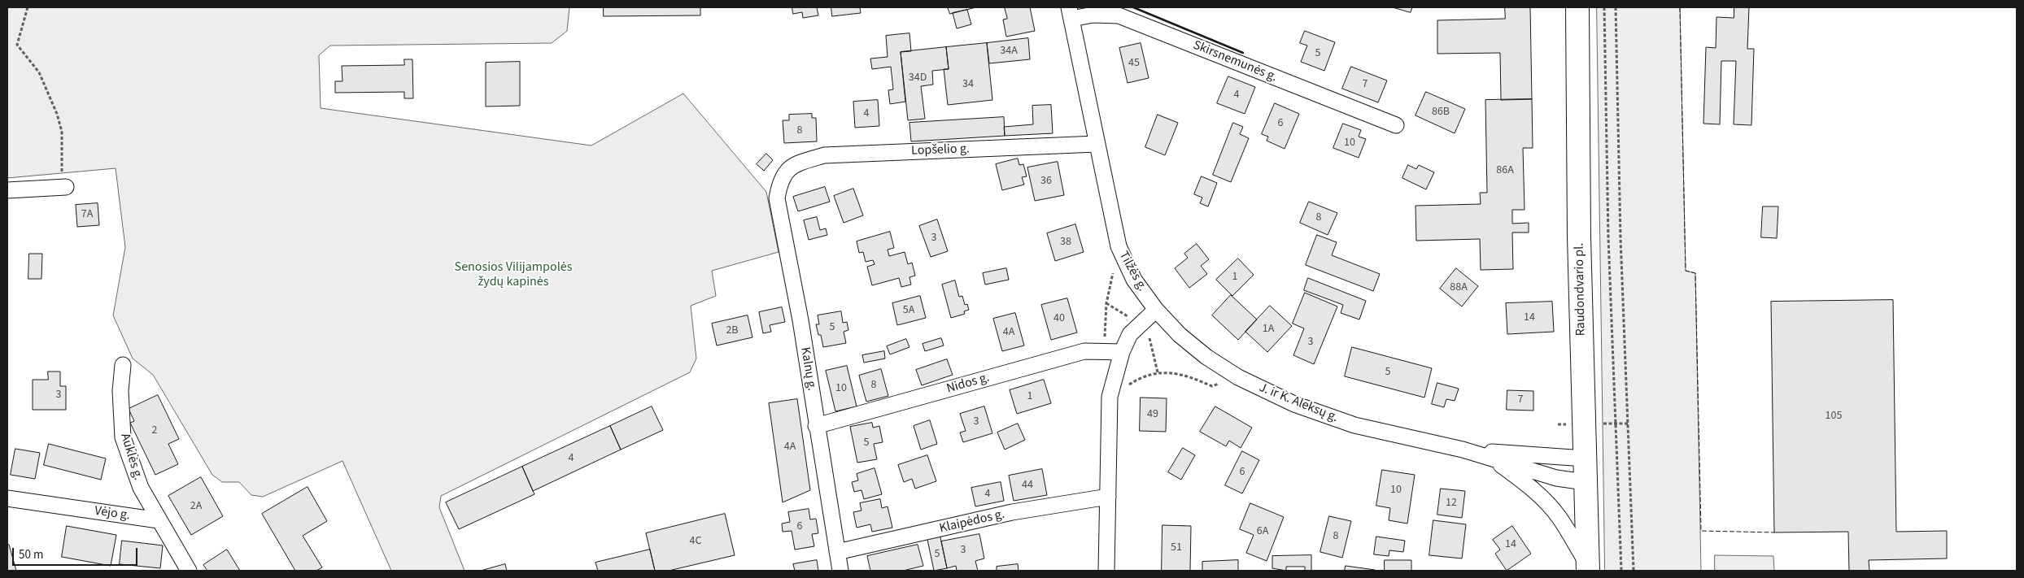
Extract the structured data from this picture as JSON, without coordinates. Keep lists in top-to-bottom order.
{
  "streets": {
    "main road": ["Raudondvario pl."],
    "street": [
      "Skirsnemunės g.",
      "Lopšelio g.",
      "Tilžės g.",
      "Kalnų g.",
      "Nidos g.",
      "J. ir K. Aleksų g.",
      "Auklės g.",
      "Vėjo g.",
      "Klaipėdos g."
    ]
  },
  "crossings": [
    ["Skirsnemunės g.", "Tilžės g."],
    ["Lopšelio g.", "Tilžės g."],
    ["Lopšelio g.", "Kalnų g."],
    ["Tilžės g.", "J. ir K. Aleksų g."],
    ["Raudondvario pl.", "J. ir K. Aleksų g."],
    ["Kalnų g.", "Nidos g."],
    ["Kalnų g.", "Klaipėdos g."],
    ["Auklės g.", "Vėjo g."]
  ],
  "parks": ["Senosios Vilijampolės žydų kapinės"],
  "house_numbers": [
    "34A",
    "5",
    "45",
    "34D",
    "34",
    "7",
    "4",
    "86B",
    "4",
    "6",
    "8",
    "10",
    "86A",
    "36",
    "7A",
    "8",
    "3",
    "38",
    "1",
    "88A",
    "5A",
    "14",
    "40",
    "5",
    "1A",
    "2B",
    "4A",
    "3",
    "5",
    "8",
    "10",
    "3",
    "1",
    "7",
    "49",
    "105",
    "3",
    "2",
    "5",
    "4A",
    "4",
    "6",
    "44",
    "10",
    "4",
    "12",
    "2A",
    "6",
    "6A",
    "8",
    "4C",
    "14",
    "51",
    "3",
    "5"
  ],
  "scale_bar": "50 m"
}
